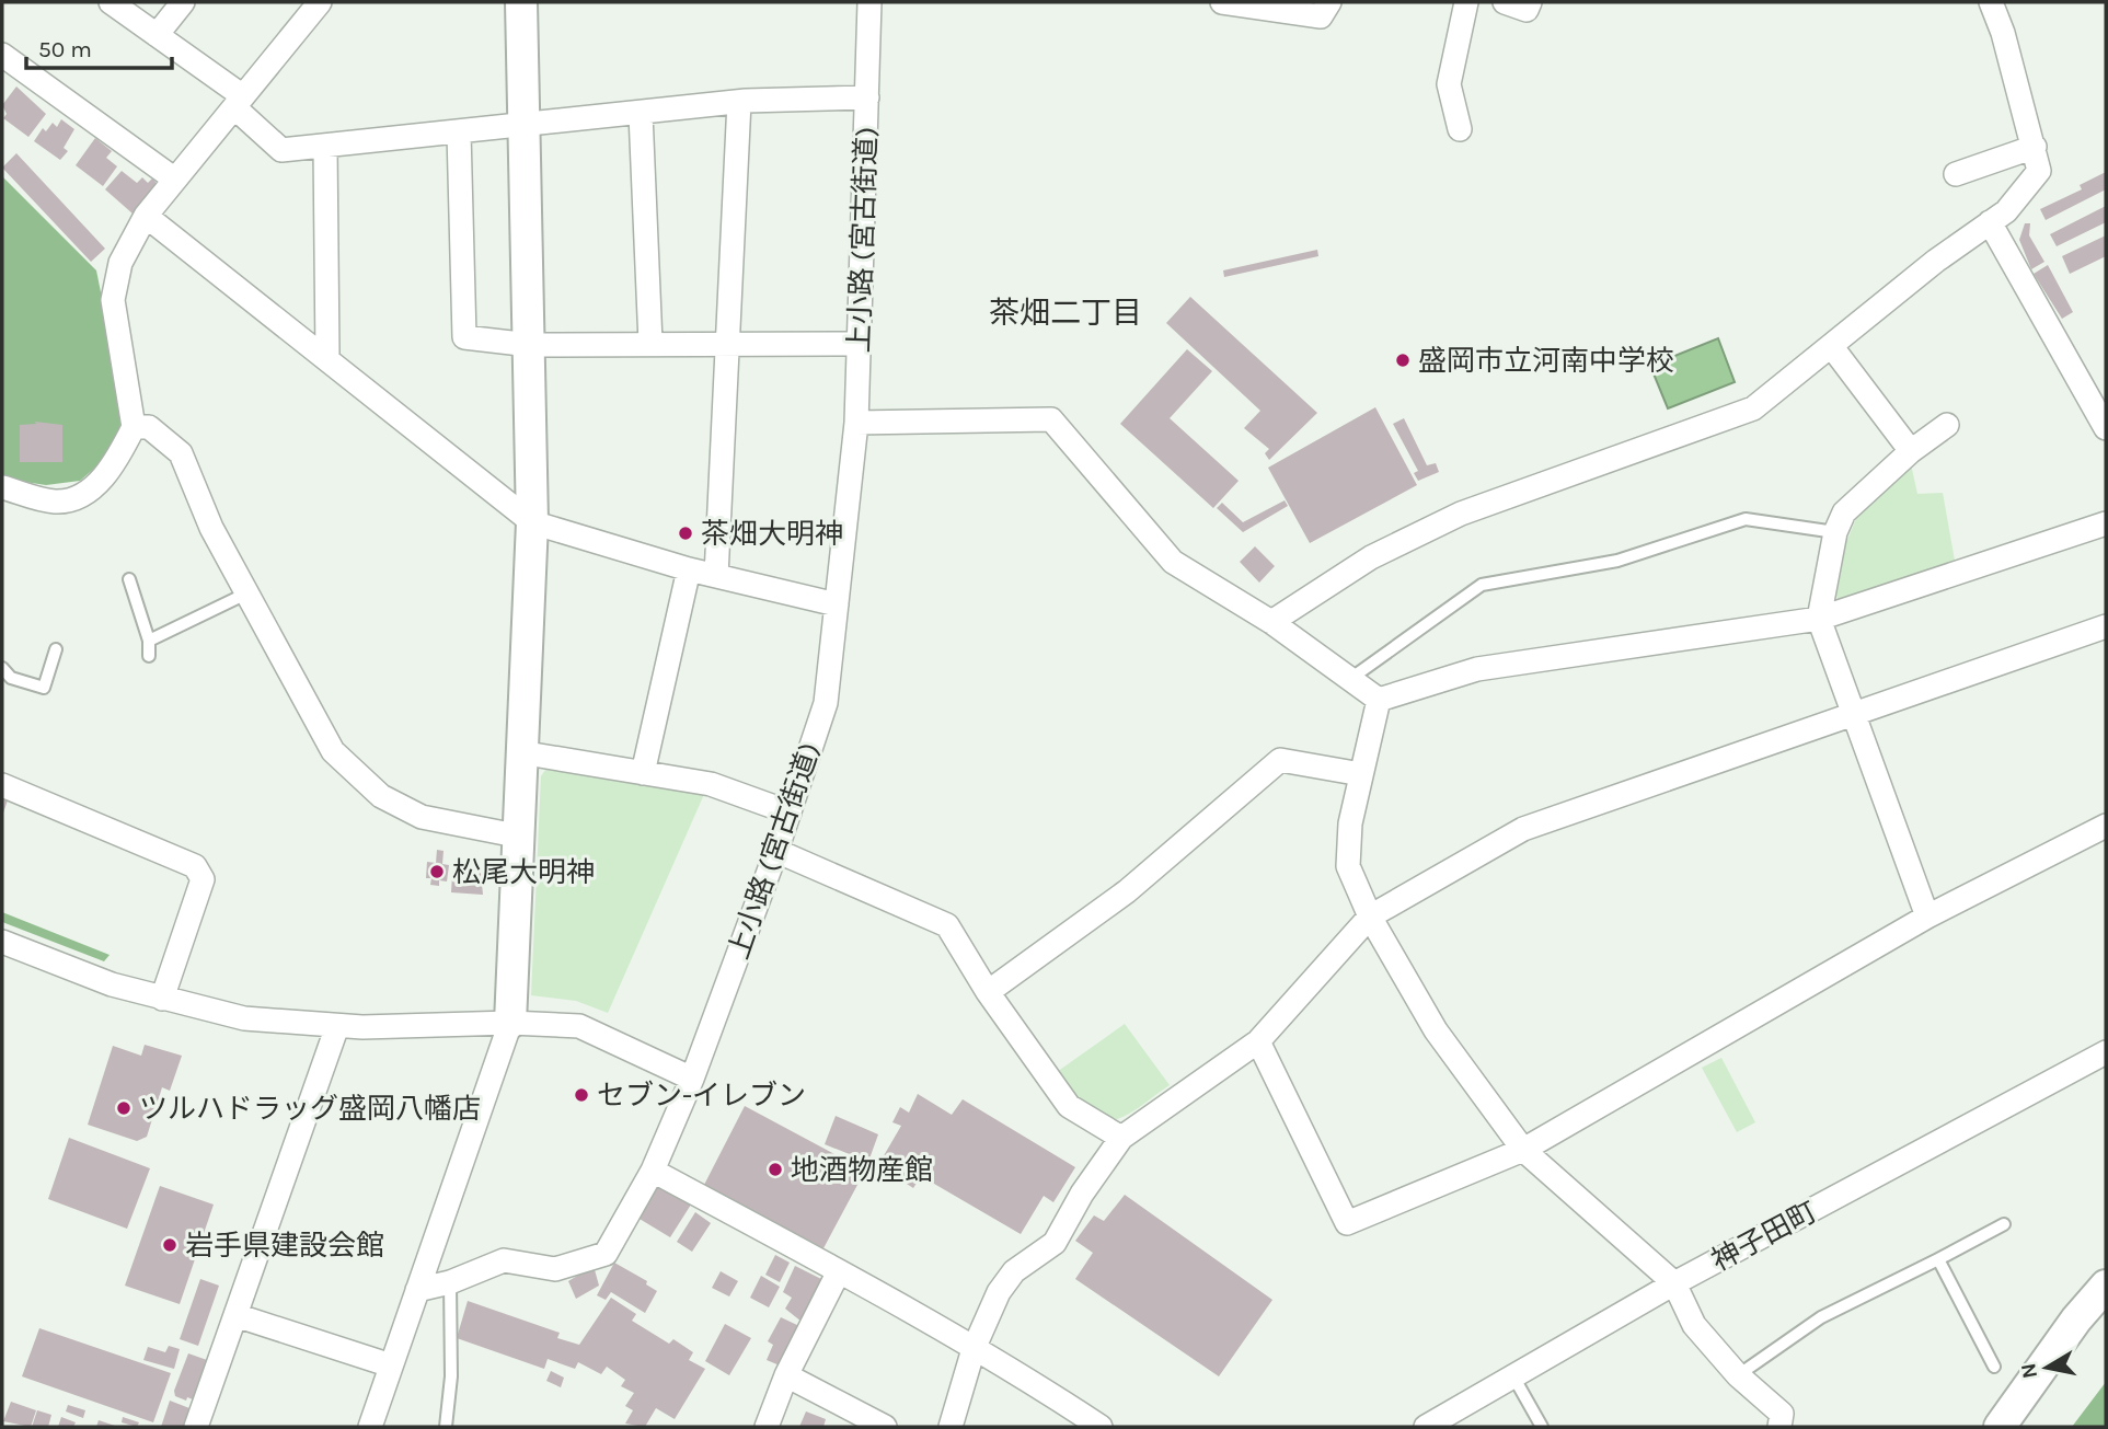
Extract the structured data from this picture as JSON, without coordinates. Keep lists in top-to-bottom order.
{
  "streets": {
    "street": ["上小路 (宮古街道)", "神子田町"]
  },
  "districts": ["茶畑二丁目"],
  "places": [
    "盛岡市立河南中学校",
    "茶畑大明神",
    "松尾大明神",
    "セブン-イレブン",
    "ツルハドラッグ盛岡八幡店",
    "地酒物産館",
    "岩手県建設会館"
  ],
  "scale_bar": "50 m",
  "north": "left"
}
